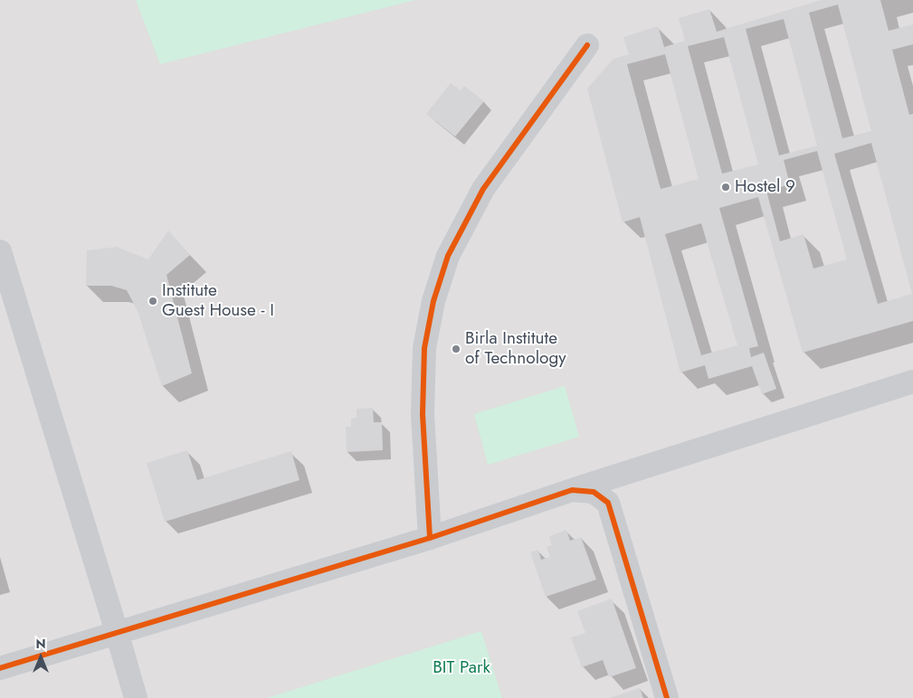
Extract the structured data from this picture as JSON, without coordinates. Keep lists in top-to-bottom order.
{
  "parks": ["BIT Park"],
  "places": ["Hostel 9", "Institute Guest House - I", "Birla Institute of Technology"],
  "north": "top"
}
